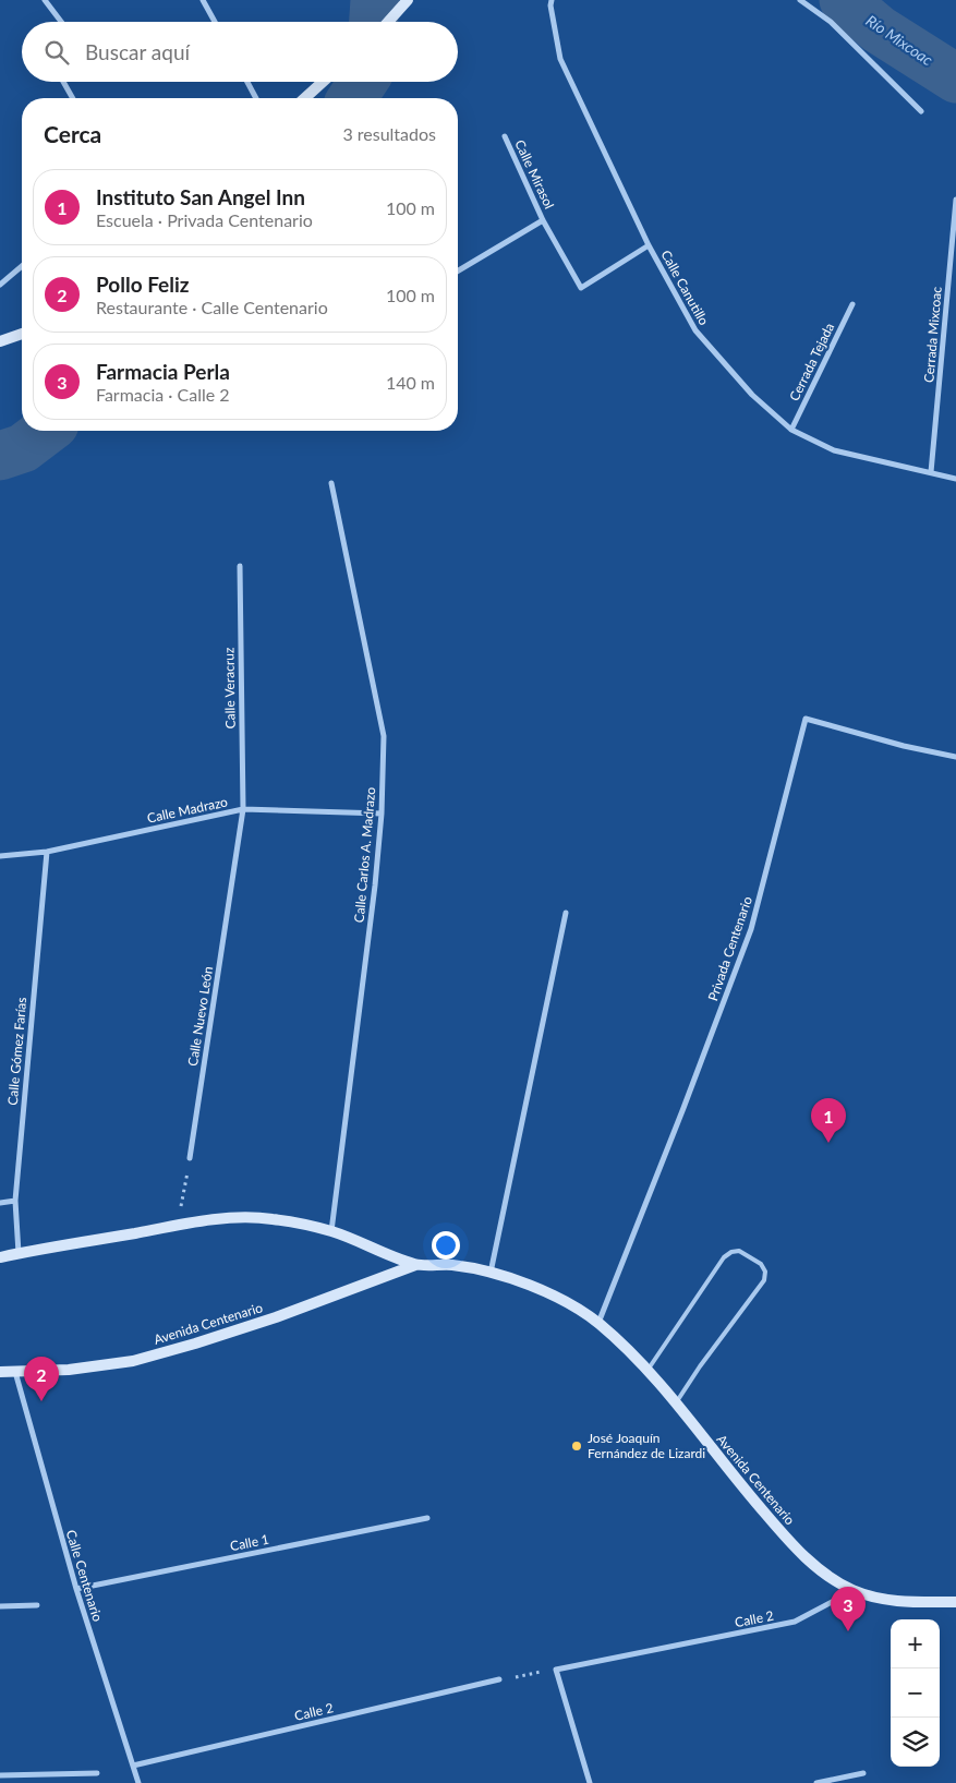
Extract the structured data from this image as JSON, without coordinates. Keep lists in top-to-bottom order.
{
  "streets": {
    "main road": ["Avenida Centenario"],
    "street": [
      "Calle Mirasol",
      "Calle Canutillo",
      "Cerrada Mixcoac",
      "Cerrada Tejada",
      "Calle Veracruz",
      "Calle Madrazo",
      "Calle Carlos A. Madrazo",
      "Privada Centenario",
      "Calle Nuevo León",
      "Calle Gómez Farías",
      "Calle 1",
      "Calle Centenario",
      "Calle 2"
    ]
  },
  "crossings": [
    ["Calle Mirasol", "Calle Canutillo"],
    ["Calle Canutillo", "Cerrada Mixcoac"],
    ["Calle Canutillo", "Cerrada Tejada"],
    ["Calle Veracruz", "Calle Madrazo"],
    ["Calle Veracruz", "Calle Nuevo León"],
    ["Calle Madrazo", "Calle Carlos A. Madrazo"],
    ["Calle Madrazo", "Calle Nuevo León"],
    ["Calle Madrazo", "Calle Gómez Farías"],
    ["Calle Carlos A. Madrazo", "Avenida Centenario"],
    ["Privada Centenario", "Avenida Centenario"],
    ["Calle Gómez Farías", "Avenida Centenario"],
    ["Avenida Centenario", "Calle Centenario"],
    ["Avenida Centenario", "Calle 2"],
    ["Calle 1", "Calle Centenario"],
    ["Calle Centenario", "Calle 2"]
  ],
  "water": ["Río Mixcoac"],
  "places": ["José Joaquín Fernández de Lizardi"],
  "page": {
    "search": "Buscar aquí",
    "heading": ["Cerca", "3 resultados"],
    "list": [
      {
        "mark": "1",
        "name": "Instituto San Angel Inn",
        "note": "Escuela · Privada Centenario",
        "value": "100 m"
      },
      {
        "mark": "2",
        "name": "Pollo Feliz",
        "note": "Restaurante · Calle Centenario",
        "value": "100 m"
      },
      {
        "mark": "3",
        "name": "Farmacia Perla",
        "note": "Farmacia · Calle 2",
        "value": "140 m"
      }
    ],
    "pins": ["1", "2", "3"],
    "map_buttons": ["+", "−"]
  }
}
